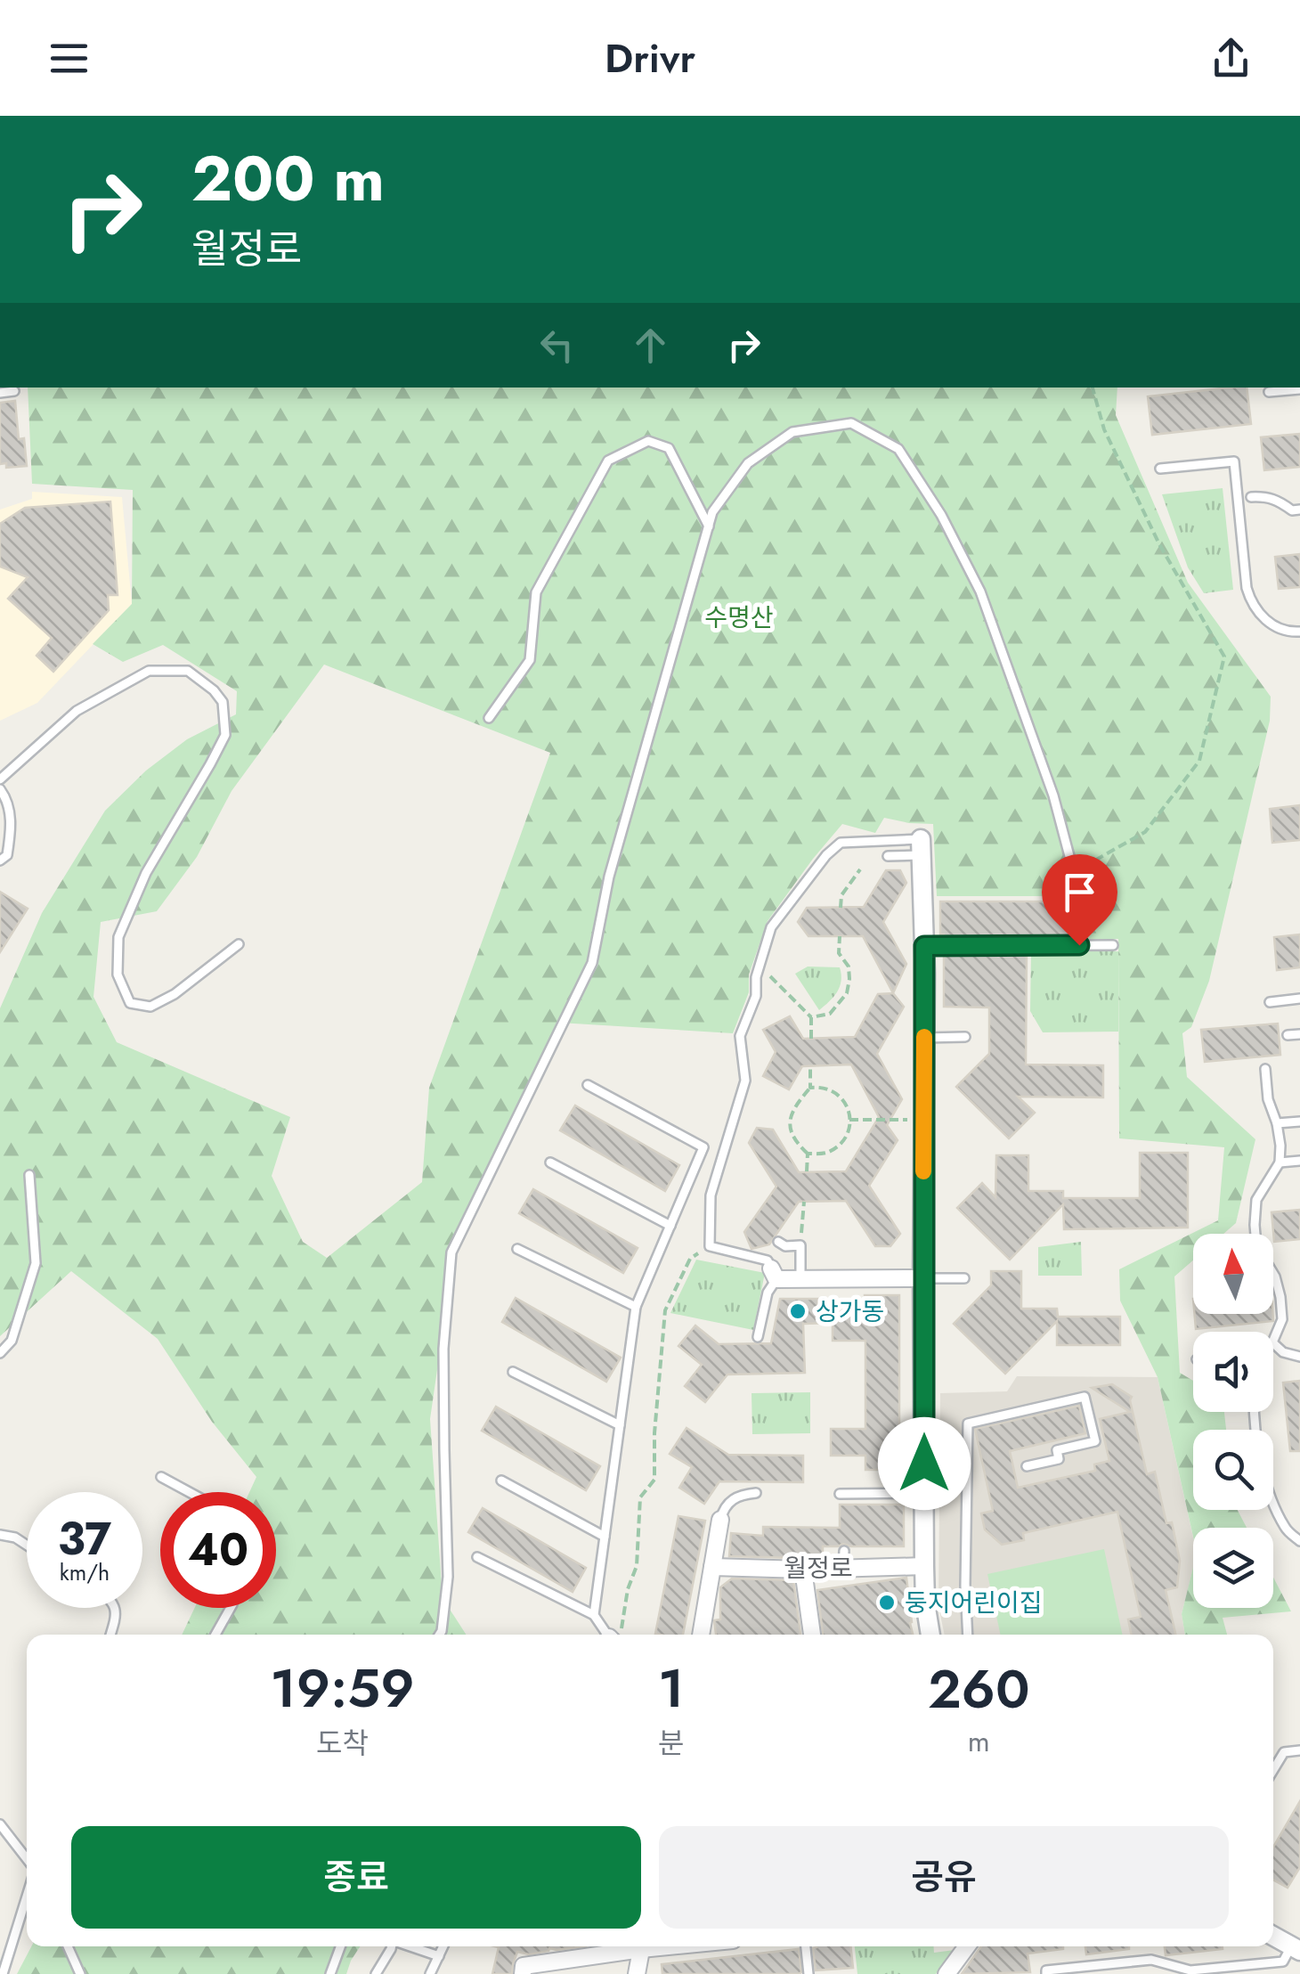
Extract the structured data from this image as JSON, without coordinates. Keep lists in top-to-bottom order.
{
  "streets": {
    "street": ["월정로"]
  },
  "parks": ["수명산"],
  "places": ["상가동", "둥지어린이집"],
  "north": "top",
  "page": {
    "header": "Drivr",
    "turn": ["200 m", "월정로"],
    "speed": "37 km/h",
    "limit": "40",
    "eta": [
      "19:59",
      "도착",
      "1",
      "분",
      "260",
      "m"
    ],
    "buttons": ["종료", "공유"]
  }
}
